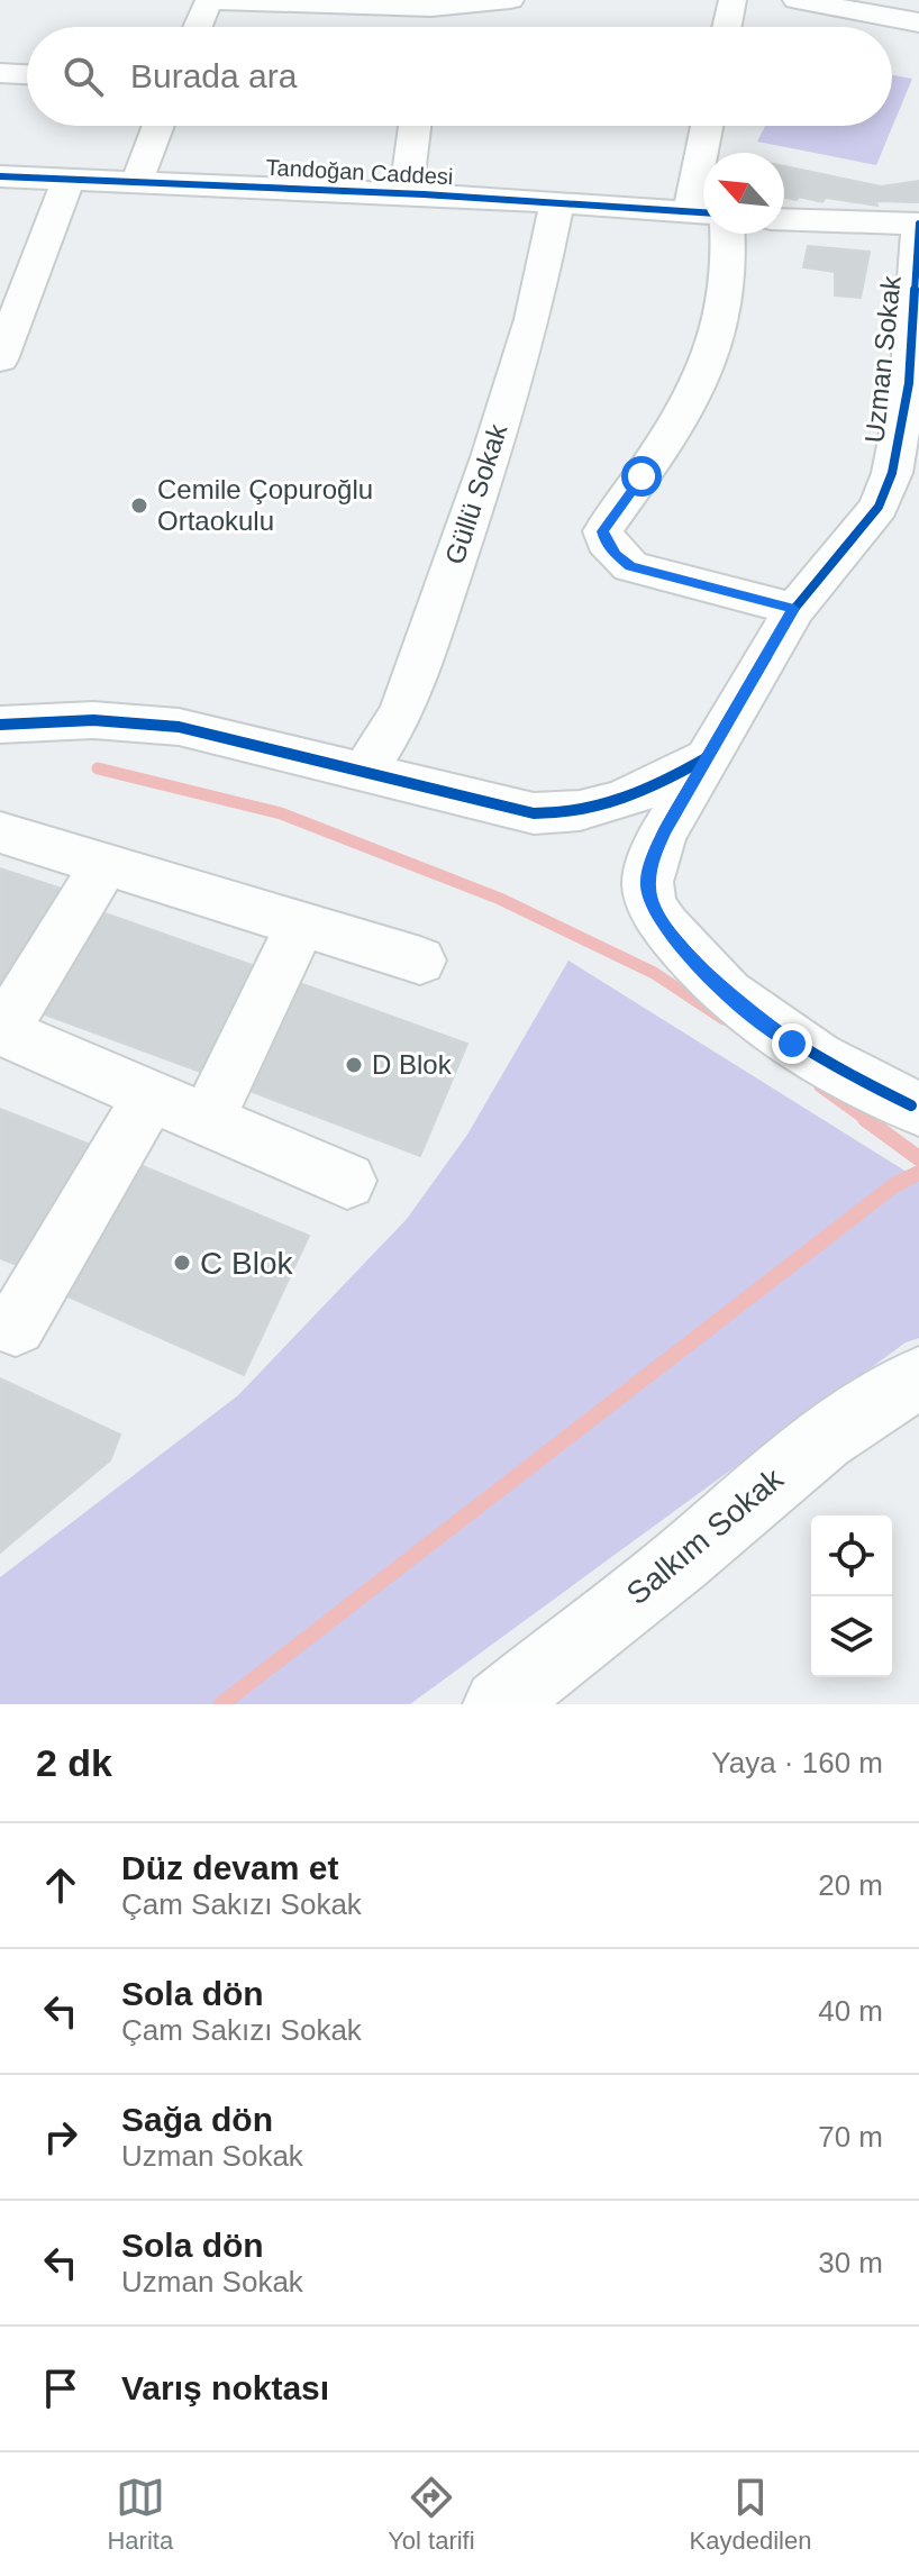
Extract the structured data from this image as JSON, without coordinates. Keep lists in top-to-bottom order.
{
  "streets": {
    "street": [
      "Tandoğan Caddesi",
      "Uzman Sokak",
      "Güllü Sokak",
      "Salkım Sokak"
    ]
  },
  "crossings": [
    ["Tandoğan Caddesi", "Güllü Sokak"]
  ],
  "places": ["Cemile Çopuroğlu Ortaokulu", "D Blok", "C Blok"],
  "north": "top left",
  "page": {
    "search": "Burada ara",
    "heading": ["2 dk", "Yaya · 160 m"],
    "list": [
      ["Düz devam et", "Çam Sakızı Sokak", "20 m"],
      ["Sola dön", "Çam Sakızı Sokak", "40 m"],
      ["Sağa dön", "Uzman Sokak", "70 m"],
      ["Sola dön", "Uzman Sokak", "30 m"],
      "Varış noktası"
    ],
    "nav": ["Harita", "Yol tarifi", "Kaydedilen"]
  }
}
